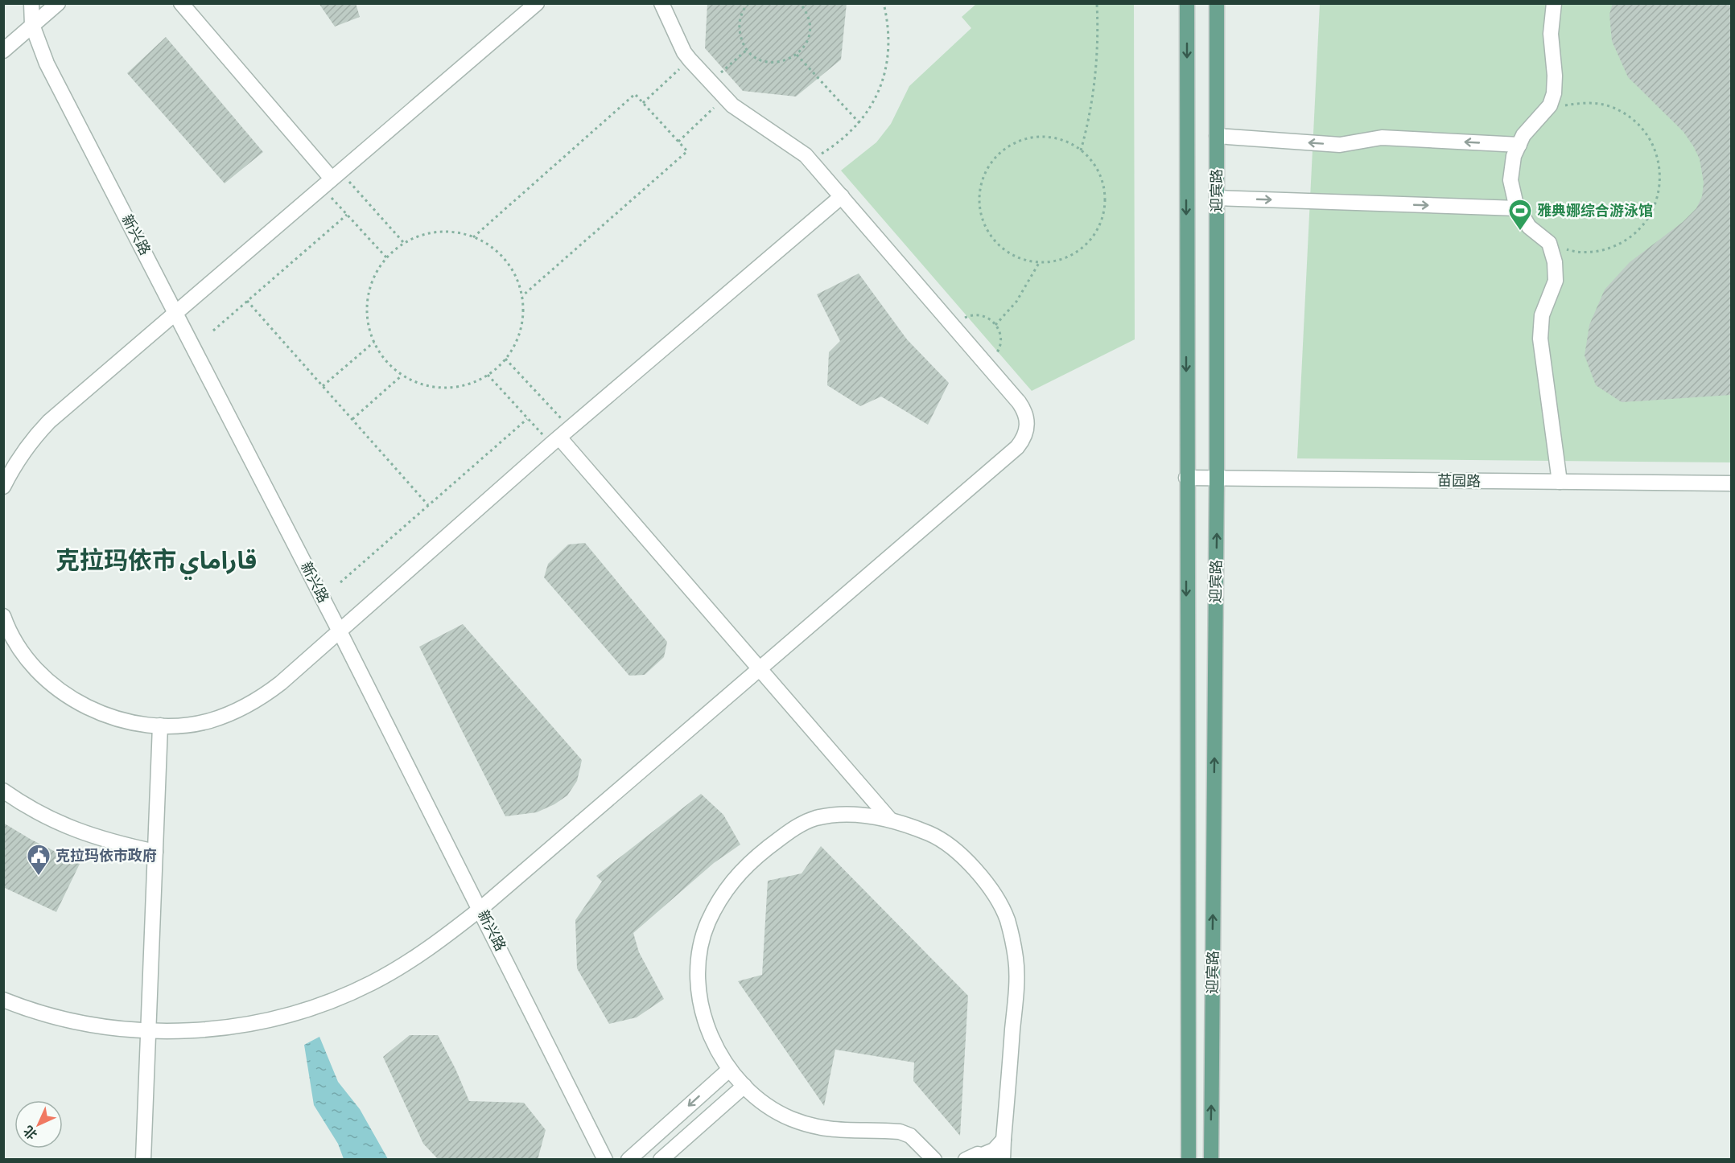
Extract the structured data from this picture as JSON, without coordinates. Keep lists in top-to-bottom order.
{
  "streets": {
    "main road": ["迎宾路"],
    "street": ["新兴路", "苗园路"]
  },
  "crossings": [
    ["迎宾路", "苗园路"]
  ],
  "districts": ["克拉玛依市 قاراماي"],
  "places": {
    "sports": ["雅典娜综合游泳馆"],
    "public building": ["克拉玛依市政府"]
  },
  "north": "bottom left"
}
